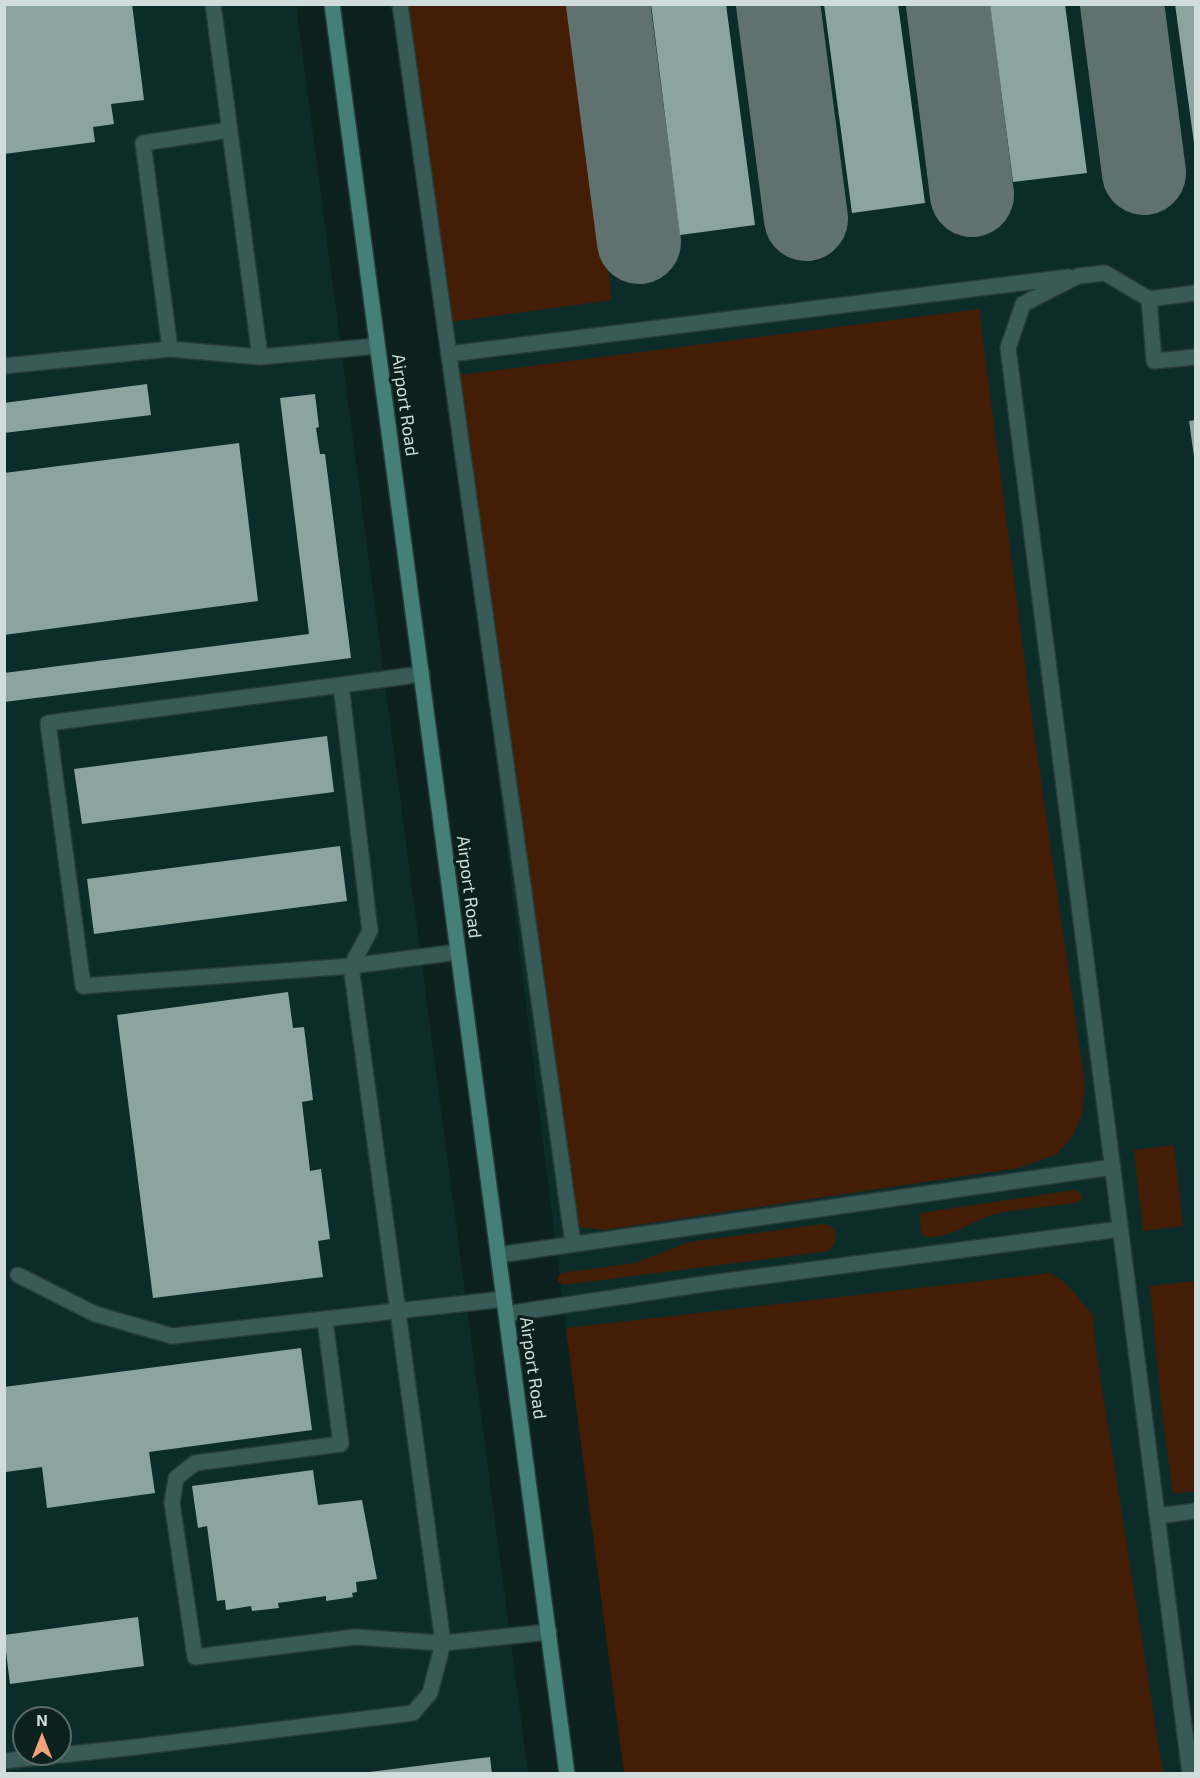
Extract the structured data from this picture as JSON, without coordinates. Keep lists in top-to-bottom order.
{
  "streets": {
    "street": ["Airport Road"]
  },
  "north": "top"
}
